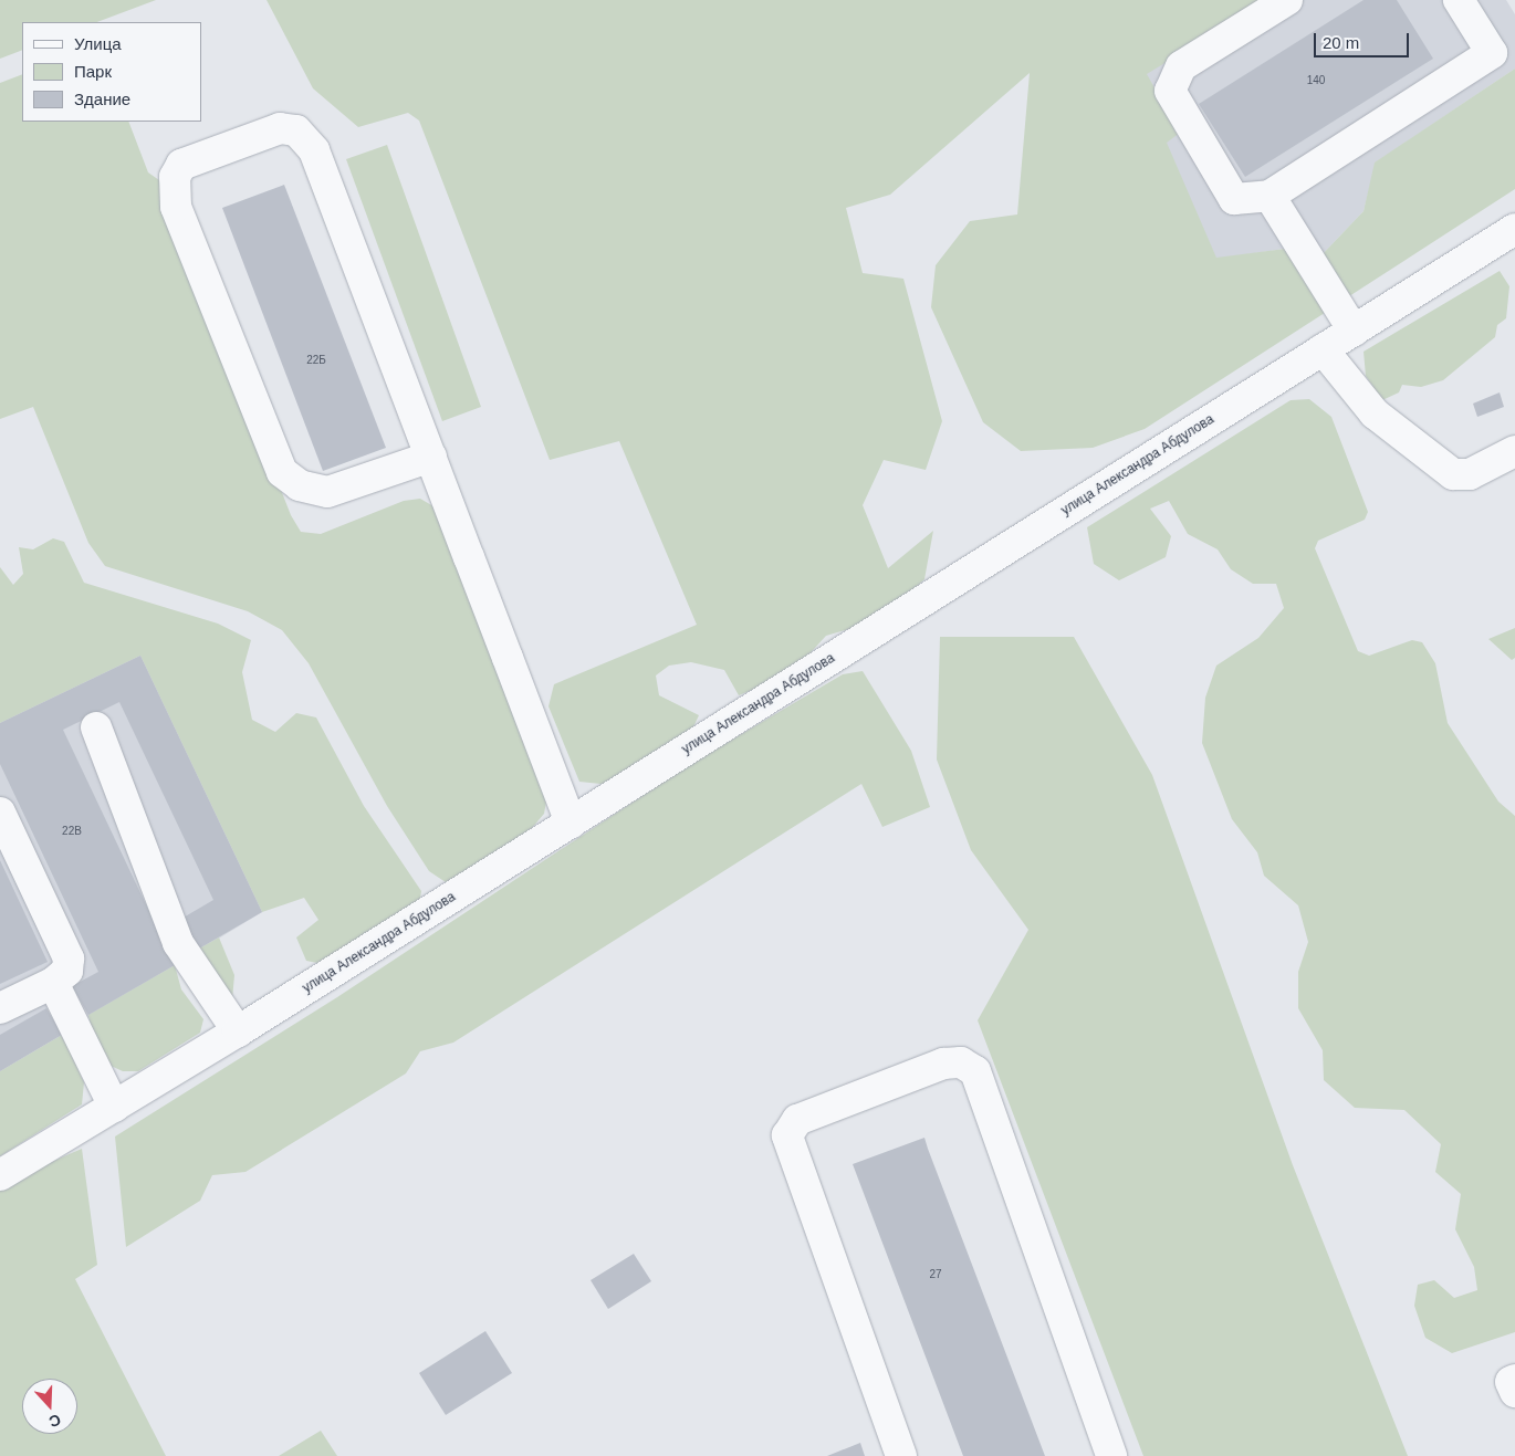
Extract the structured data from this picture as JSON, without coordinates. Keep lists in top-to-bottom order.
{
  "streets": {
    "street": ["улица Александра Абдулова"]
  },
  "house_numbers": [
    "140",
    "22Б",
    "22В",
    "27"
  ],
  "legend": ["Улица", "Парк", "Здание"],
  "scale_bar": "20 m",
  "north": "bottom"
}
